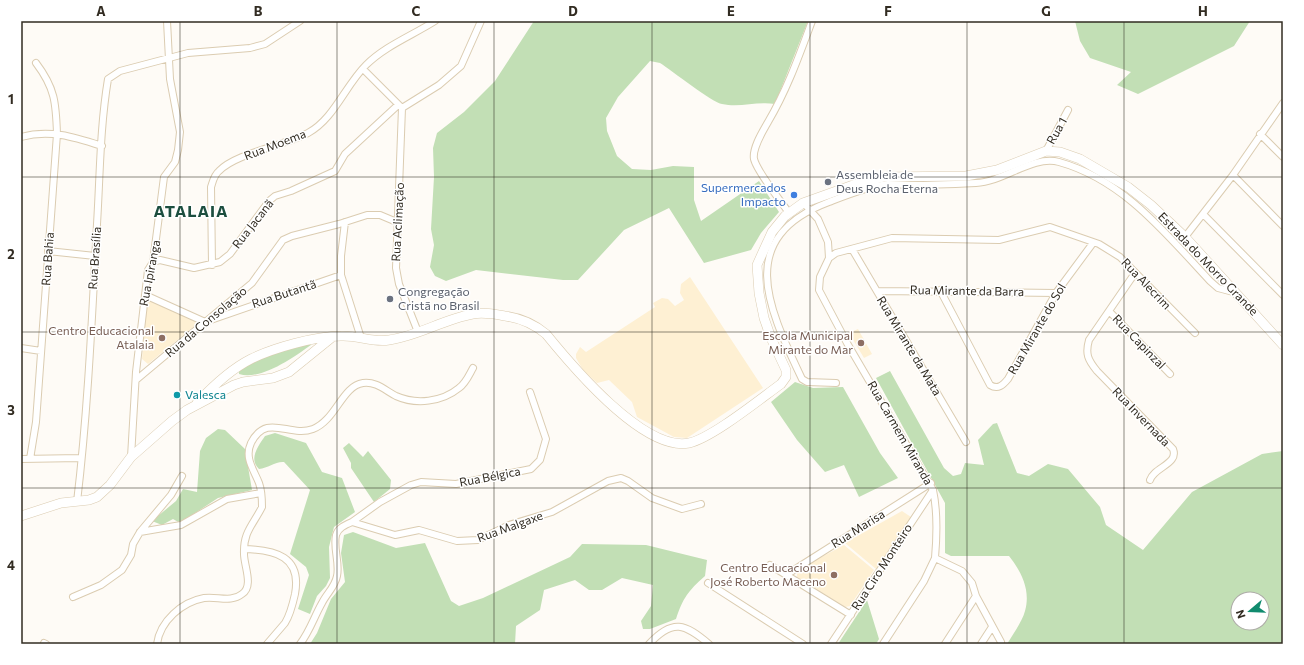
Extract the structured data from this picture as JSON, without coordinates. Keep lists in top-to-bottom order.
{
  "streets": {
    "street": [
      "Rua 1",
      "Rua Moema",
      "Rua Aclimação",
      "Rua Jacanã",
      "Rua Brasília",
      "Rua Bahia",
      "Estrada do Morro Grande",
      "Rua Ipiranga",
      "Rua Alecrim",
      "Rua Mirante da Barra",
      "Rua Butantã",
      "Rua da Consolação",
      "Rua Mirante do Sol",
      "Rua Capinzal",
      "Rua Mirante da Mata",
      "Rua Invernada",
      "Rua Carmem Miranda",
      "Rua Bélgica",
      "Rua Malgaxe",
      "Rua Marisa",
      "Rua Ciro Monteiro"
    ]
  },
  "crossings": [
    ["Rua 1", "Estrada do Morro Grande"],
    ["Rua Moema", "Rua Jacanã"],
    ["Rua Aclimação", "Rua Jacanã"],
    ["Rua Aclimação", "Estrada do Morro Grande"],
    ["Rua Aclimação", "Rua da Consolação"],
    ["Rua Jacanã", "Rua Ipiranga"],
    ["Rua Brasília", "Estrada do Morro Grande"],
    ["Rua Brasília", "Rua Ipiranga"],
    ["Estrada do Morro Grande", "Rua Ipiranga"],
    ["Rua Ipiranga", "Rua da Consolação"],
    ["Rua Alecrim", "Rua Mirante do Sol"],
    ["Rua Mirante da Barra", "Rua Mirante do Sol"],
    ["Rua Mirante da Barra", "Rua Mirante da Mata"],
    ["Rua Butantã", "Rua da Consolação"],
    ["Rua Capinzal", "Rua Invernada"],
    ["Rua Carmem Miranda", "Rua Marisa"],
    ["Rua Carmem Miranda", "Rua Ciro Monteiro"],
    ["Rua Bélgica", "Rua Malgaxe"],
    ["Rua Marisa", "Rua Ciro Monteiro"]
  ],
  "districts": ["ATALAIA"],
  "places": [
    "Assembleia de Deus Rocha Eterna",
    "Supermercados Impacto",
    "Congregação Cristã no Brasil",
    "Centro Educacional Atalaia",
    "Escola Municipal Mirante do Mar",
    "Valesca",
    "Centro Educacional José Roberto Maceno"
  ],
  "north": "left",
  "grid": {
    "columns": [
      "A",
      "B",
      "C",
      "D",
      "E",
      "F",
      "G",
      "H"
    ],
    "rows": [
      "1",
      "2",
      "3",
      "4"
    ]
  }
}
